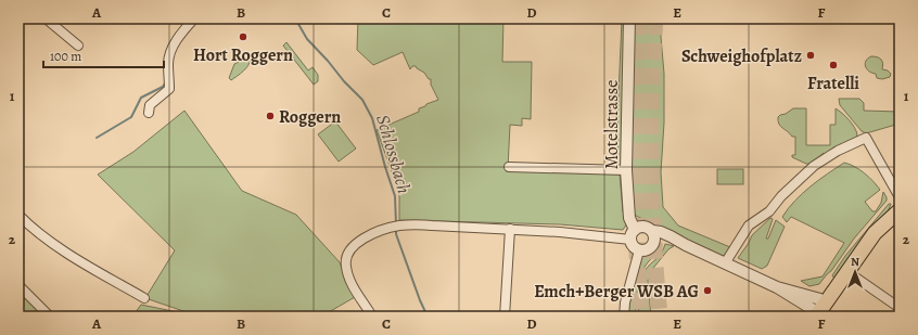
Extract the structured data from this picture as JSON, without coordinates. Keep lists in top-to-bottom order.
{
  "streets": {
    "street": ["Motelstrasse"]
  },
  "water": ["Schlossbach"],
  "places": [
    "Hort Roggern",
    "Schweighofplatz",
    "Fratelli",
    "Roggern",
    "Emch+Berger WSB AG"
  ],
  "scale_bar": "100 m",
  "north": "top",
  "grid": {
    "columns": [
      "A",
      "B",
      "C",
      "D",
      "E",
      "F"
    ],
    "rows": ["1", "2"]
  }
}
